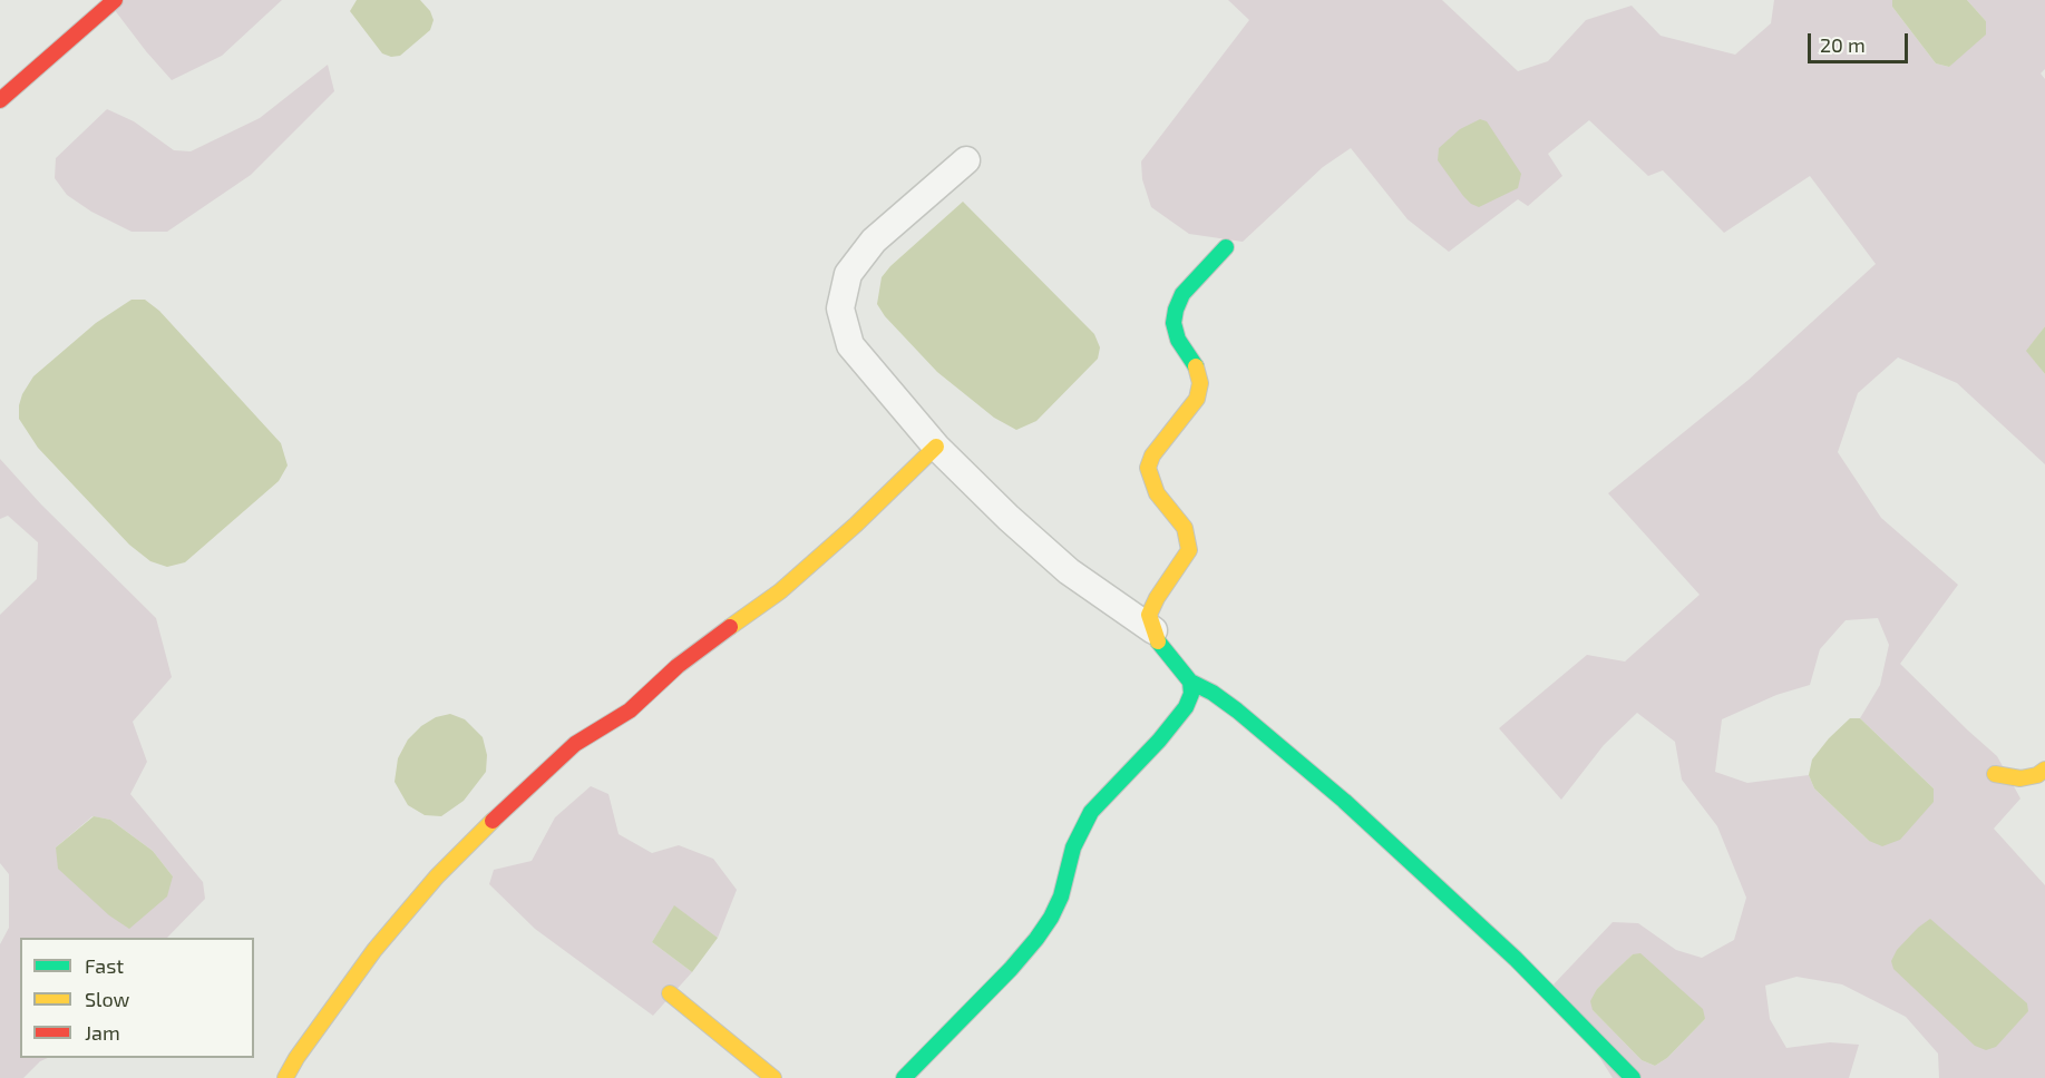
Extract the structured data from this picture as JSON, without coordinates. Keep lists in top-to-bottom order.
{
  "legend": ["Fast", "Slow", "Jam"],
  "scale_bar": "20 m"
}
